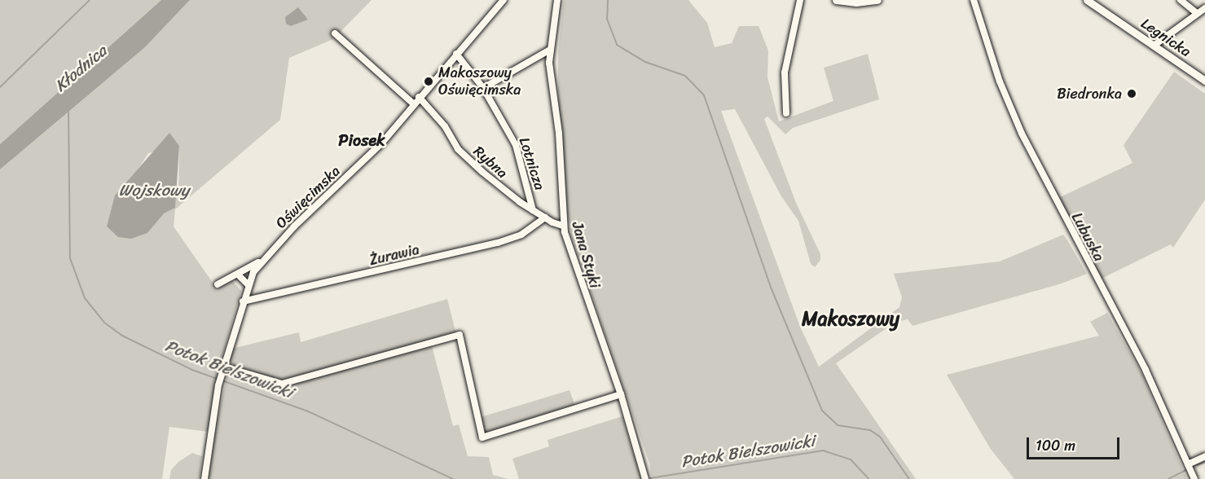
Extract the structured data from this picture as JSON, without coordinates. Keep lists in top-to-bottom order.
{
  "streets": {
    "main road": ["Legnicka"],
    "street": [
      "Rybna",
      "Lotnicza",
      "Oświęcimska",
      "Lubuska",
      "Żurawia",
      "Jana Styki"
    ]
  },
  "crossings": [
    ["Rybna", "Lotnicza"],
    ["Rybna", "Oświęcimska"],
    ["Rybna", "Żurawia"],
    ["Rybna", "Jana Styki"],
    ["Lotnicza", "Oświęcimska"],
    ["Oświęcimska", "Żurawia"]
  ],
  "districts": ["Piosek", "Makoszowy"],
  "water": ["Kłodnica", "Wojskowy", "Potok Bielszowicki"],
  "places": ["Makoszowy Oświęcimska", "Biedronka"],
  "scale_bar": "100 m"
}
